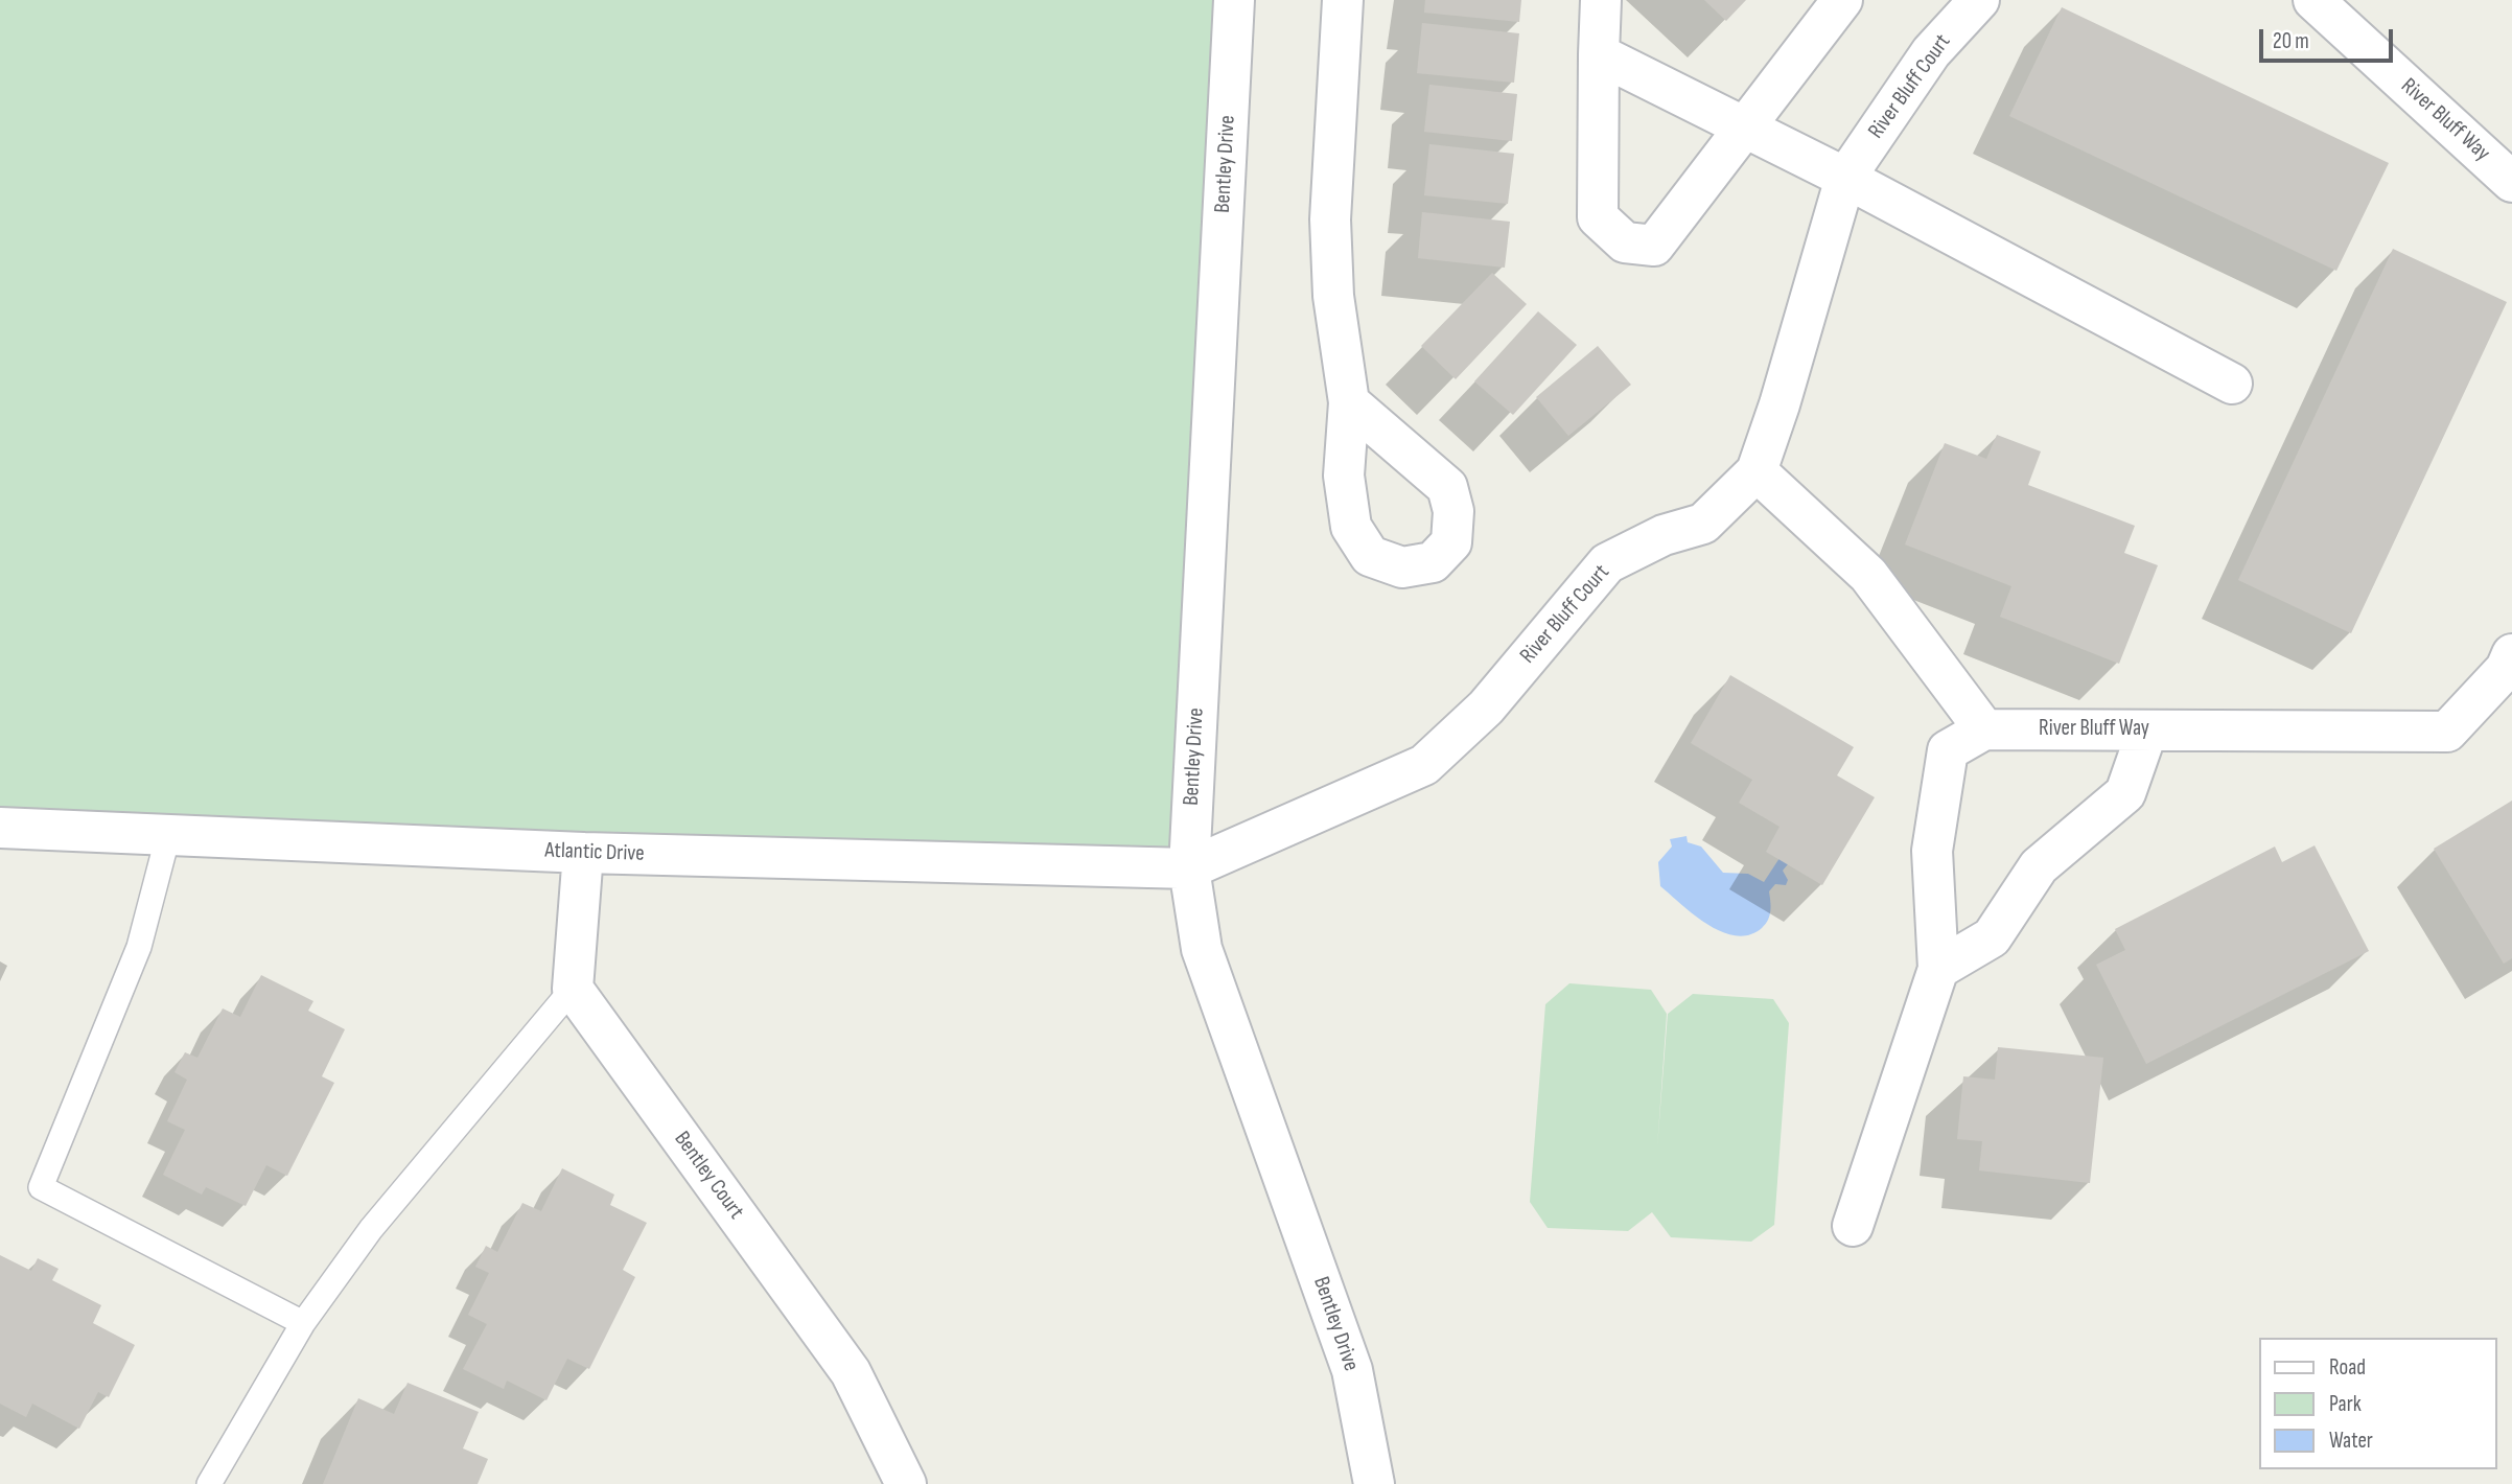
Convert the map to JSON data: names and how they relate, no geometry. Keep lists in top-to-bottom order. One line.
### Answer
{"streets":{"street":["River Bluff Court","River Bluff Way","Bentley Drive","Atlantic Drive","Bentley Court"]},"crossings":[["River Bluff Court","Bentley Drive"],["River Bluff Court","Atlantic Drive"],["Bentley Drive","Atlantic Drive"]],"legend":["Road","Park","Water"],"scale_bar":"20 m"}
